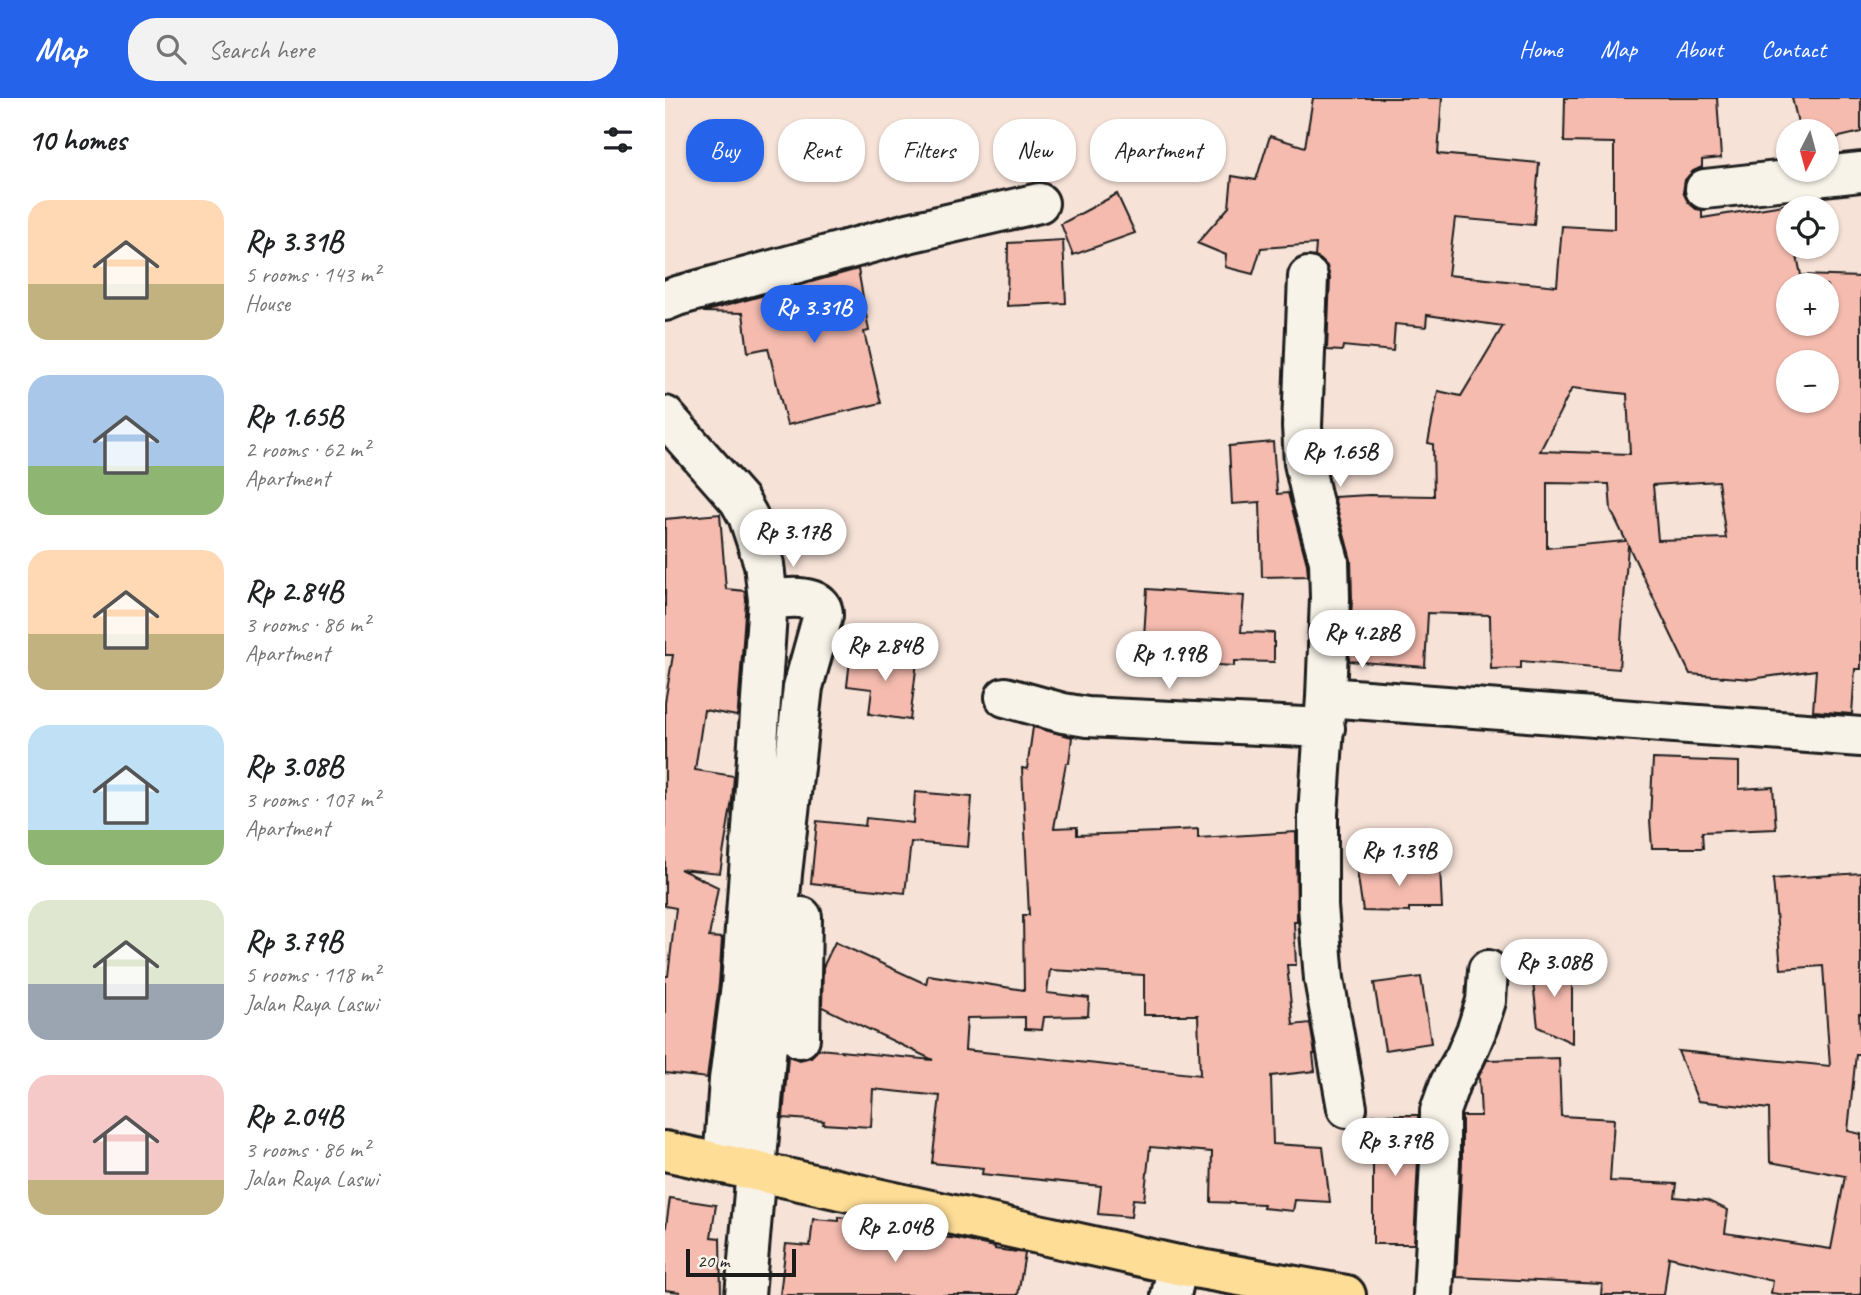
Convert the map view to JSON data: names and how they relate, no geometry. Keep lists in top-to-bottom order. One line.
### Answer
{"scale_bar":"20 m","north":"bottom","page":{"header":"Map","search":"Search here","nav":["Home","Map","About","Contact"],"heading":"10 homes","map_buttons":["+","−"],"chip":["Buy","Rent","Filters","New","Apartment"],"list":[{"name":"Rp 3.31B","note":"5 rooms · 143 m² · House"},{"name":"Rp 1.65B","note":"2 rooms · 62 m² · Apartment"},{"name":"Rp 2.84B","note":"3 rooms · 86 m² · Apartment"},{"name":"Rp 3.08B","note":"3 rooms · 107 m² · Apartment"},{"name":"Rp 3.79B","note":"5 rooms · 118 m² · Jalan Raya Laswi"},{"name":"Rp 2.04B","note":"3 rooms · 86 m² · Jalan Raya Laswi"}],"price":["Rp 3.31B","Rp 1.65B","Rp 3.17B","Rp 4.28B","Rp 2.84B","Rp 1.99B","Rp 1.39B","Rp 3.08B","Rp 3.79B","Rp 2.04B"],"scale":"20 m"}}
